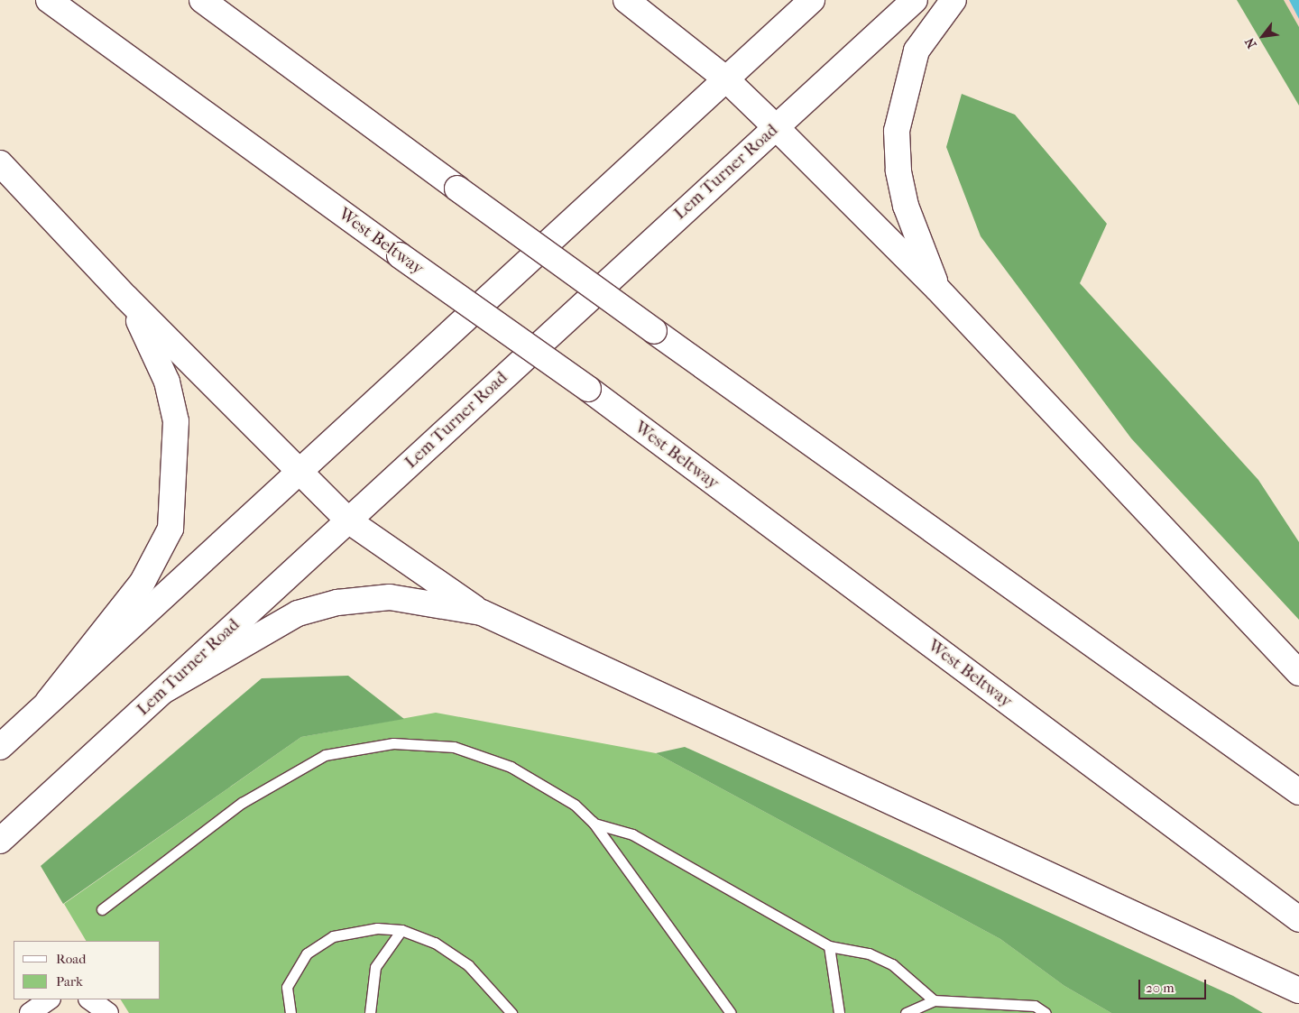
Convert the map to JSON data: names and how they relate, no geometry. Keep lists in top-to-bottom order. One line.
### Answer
{"streets":{"main road":["Lem Turner Road","West Beltway"]},"legend":["Road","Park"],"scale_bar":"20 m","north":"bottom left"}
